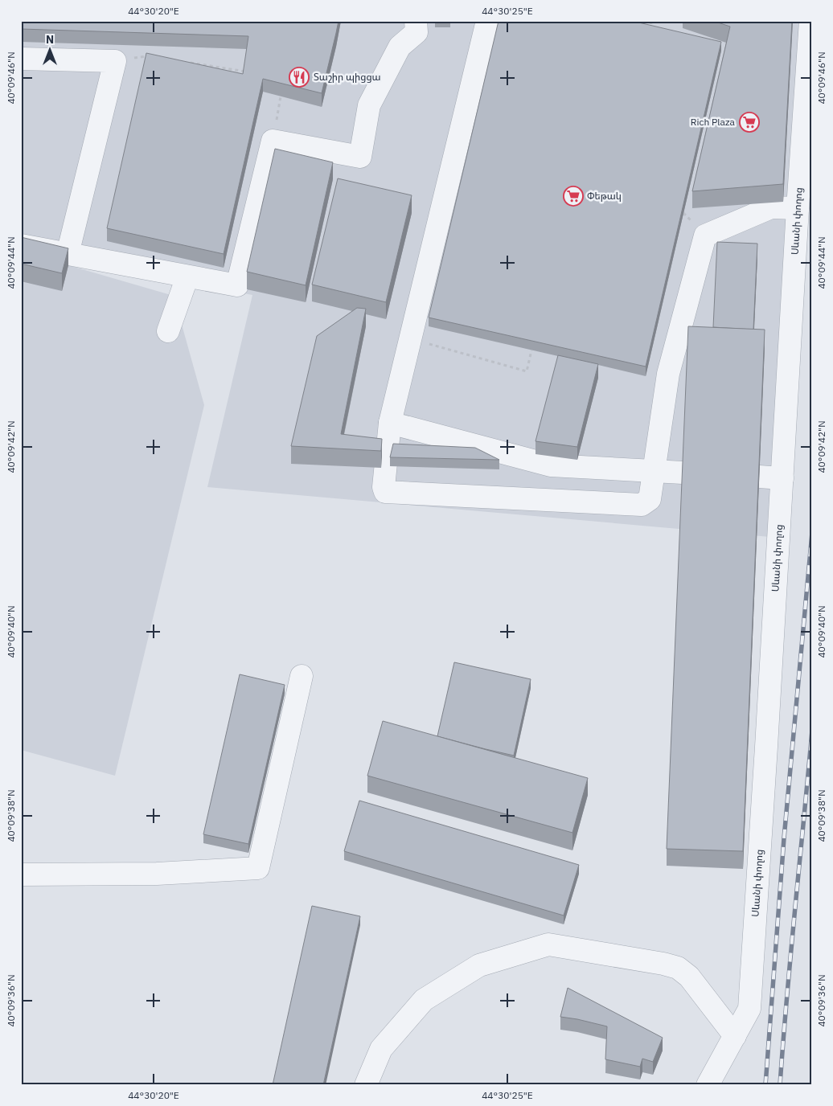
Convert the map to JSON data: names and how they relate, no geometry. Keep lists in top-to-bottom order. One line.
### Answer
{"streets":{"street":["Սևանի փողոց"]},"places":{"restaurant":["Տաշիր պիցցա"],"supermarket":["Rich Plaza","Փեթակ"]},"north":"top","coordinates":["44°30'20\"E","44°30'25\"E","40°09'46\"N","40°09'44\"N","40°09'42\"N","40°09'40\"N","40°09'38\"N","40°09'36\"N"]}
